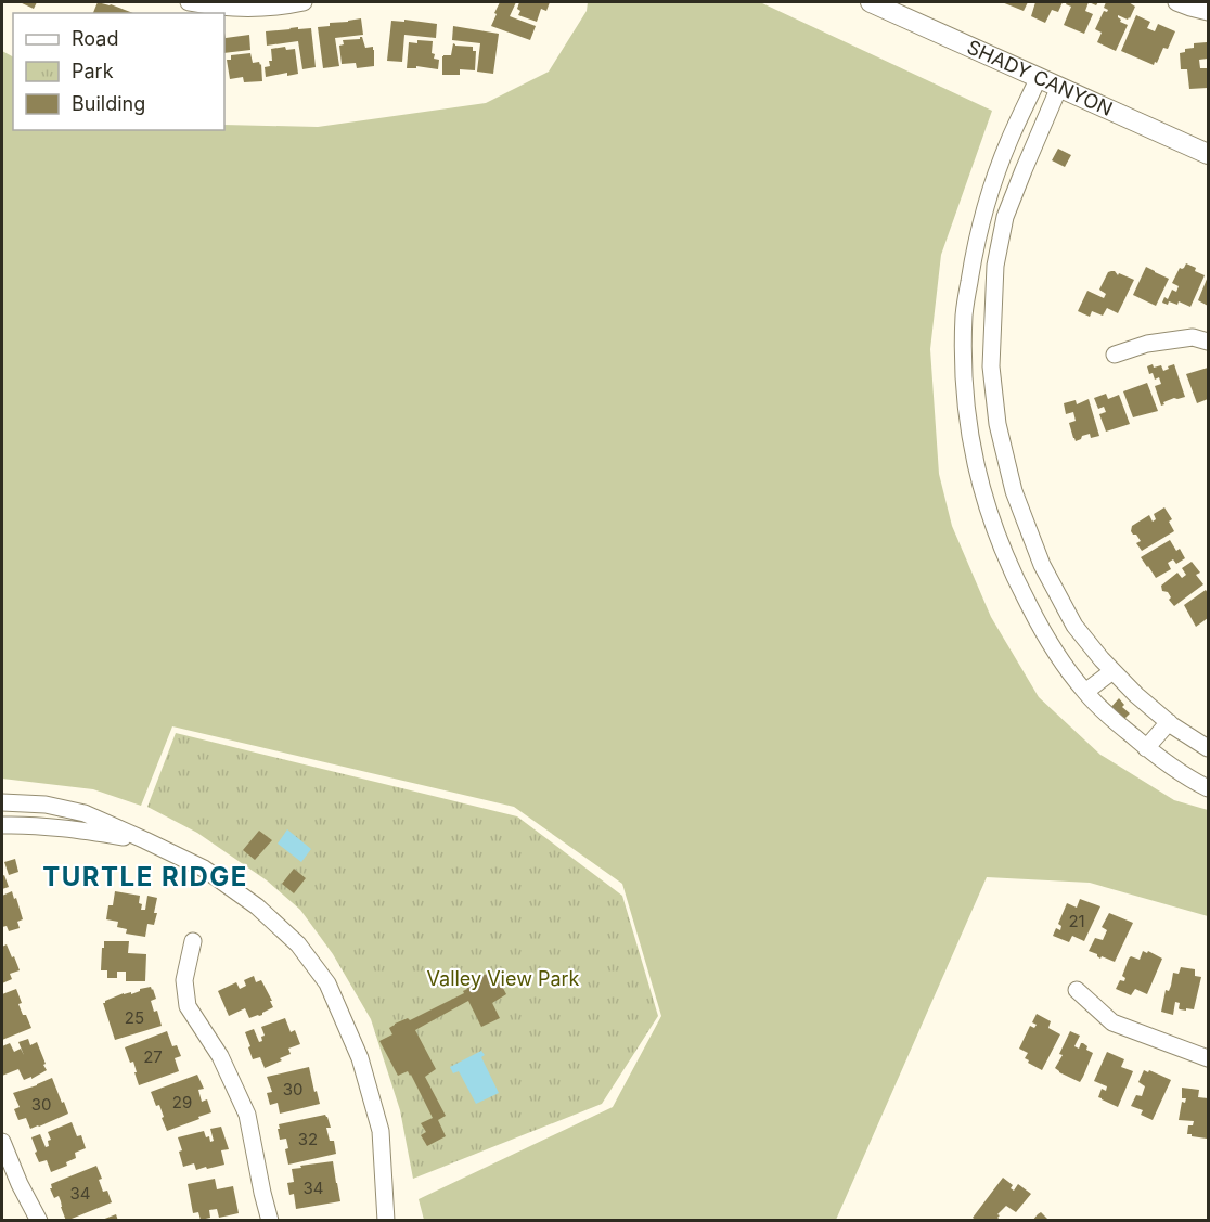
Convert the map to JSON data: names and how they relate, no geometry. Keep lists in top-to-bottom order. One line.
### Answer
{"streets":{"main road":["SHADY CANYON"]},"districts":["TURTLE RIDGE"],"parks":["Valley View Park"],"house_numbers":["21","25","27","30","29","30","32","34","34"],"legend":["Road","Park","Building"]}
